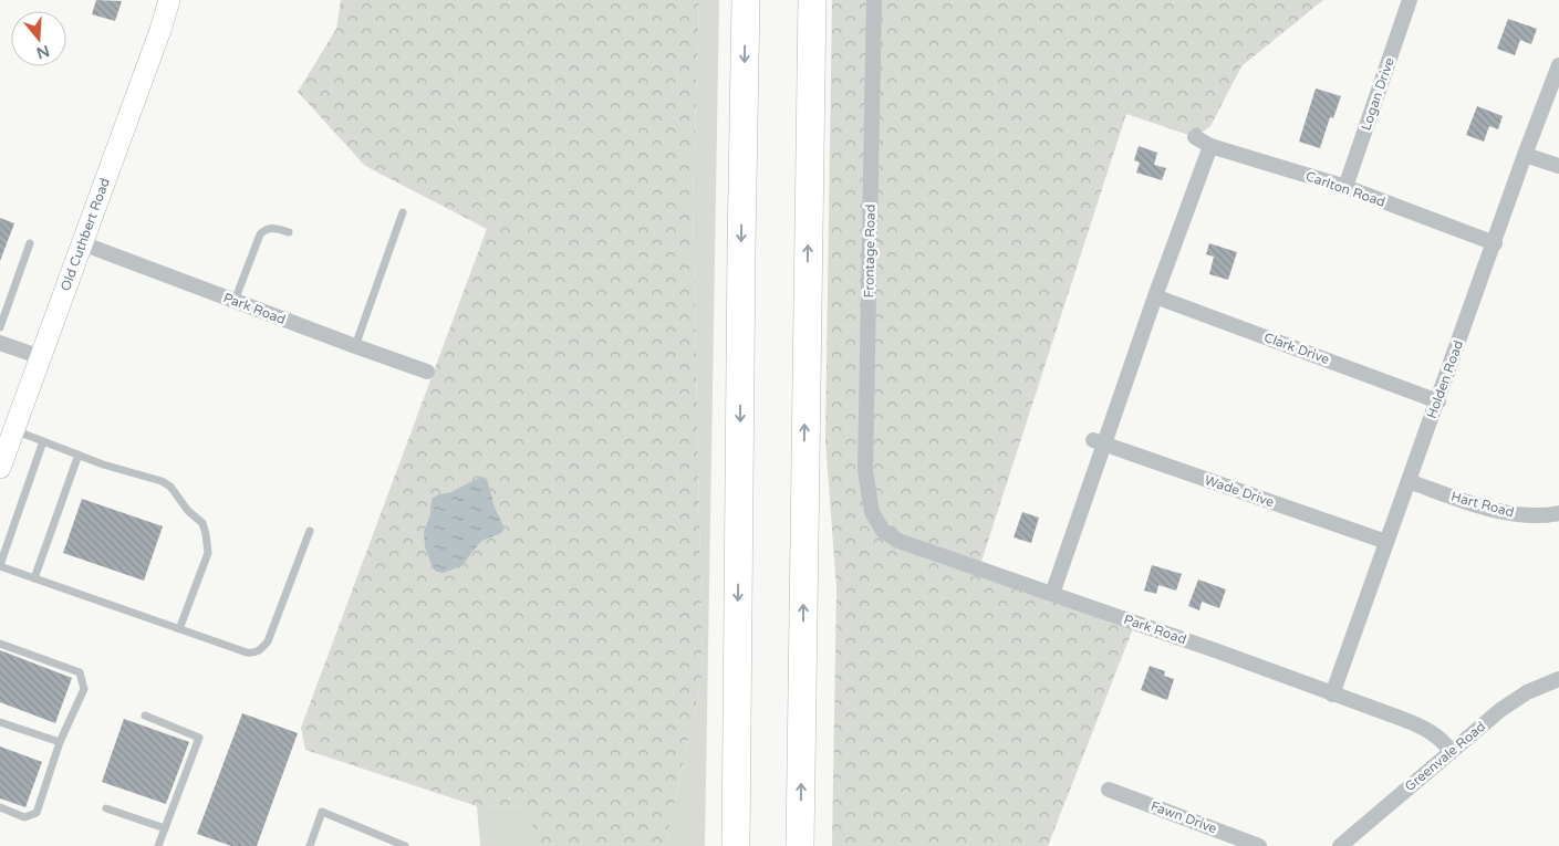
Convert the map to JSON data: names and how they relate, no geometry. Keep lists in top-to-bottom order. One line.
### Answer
{"streets":{"street":["Logan Drive","Carlton Road","Old Cuthbert Road","Frontage Road","Park Road","Clark Drive","Holden Road","Wade Drive","Hart Road","Greenvale Road","Fawn Drive"]},"crossings":[["Logan Drive","Carlton Road"],["Carlton Road","Holden Road"],["Old Cuthbert Road","Park Road"],["Frontage Road","Park Road"],["Park Road","Holden Road"],["Park Road","Greenvale Road"],["Clark Drive","Holden Road"],["Holden Road","Wade Drive"],["Holden Road","Hart Road"]],"north":"bottom"}
